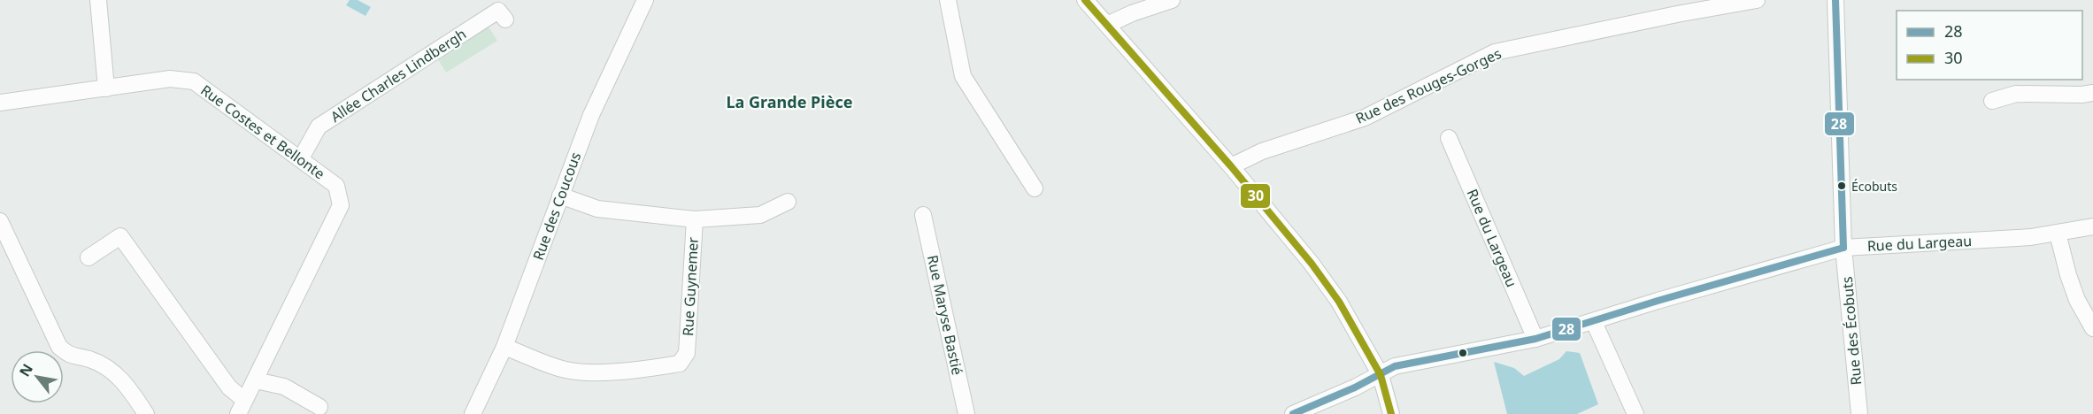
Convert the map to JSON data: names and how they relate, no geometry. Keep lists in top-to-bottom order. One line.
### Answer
{"streets":{"street":["Allée Charles Lindbergh","Rue des Rouges-Gorges","Rue Costes et Bellonte","Rue des Coucous","Rue du Largeau","Rue Guynemer","Rue Maryse Bastié","Rue des Écobuts"]},"crossings":[["Allée Charles Lindbergh","Rue Costes et Bellonte"],["Rue des Coucous","Rue Guynemer"],["Rue du Largeau","Rue des Écobuts"]],"districts":["La Grande Pièce"],"places":["Écobuts"],"lines":["transit line 28","transit line 30"],"legend":["28","30"],"north":"top left"}
